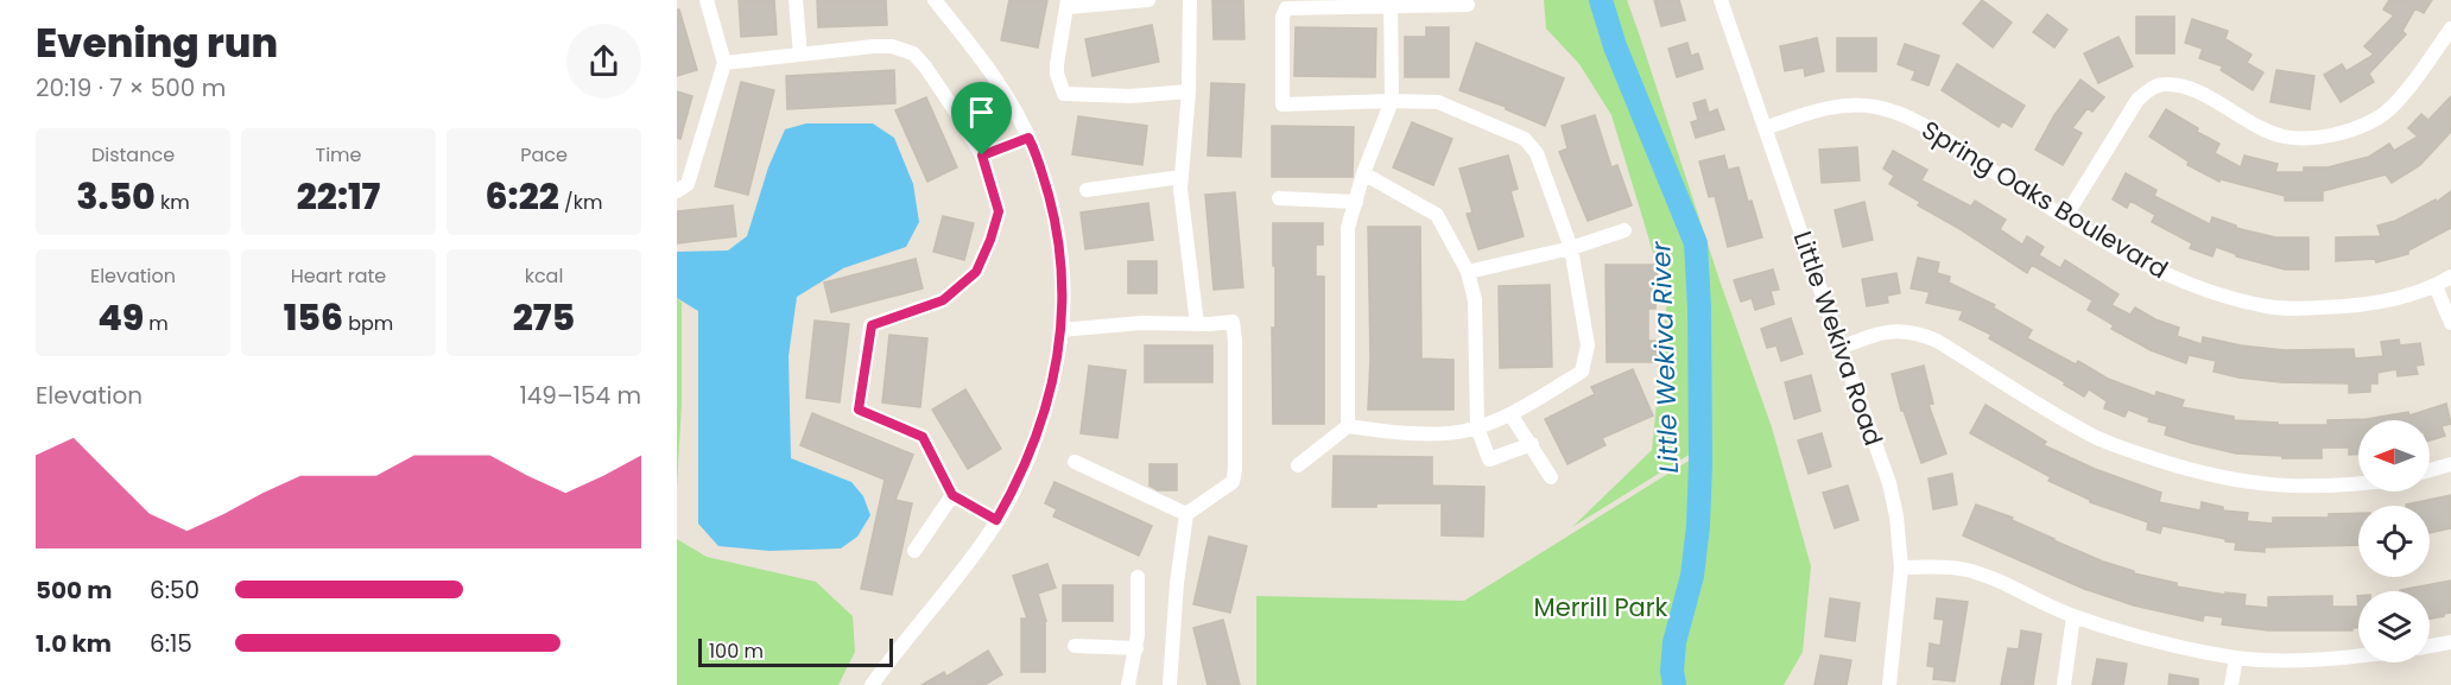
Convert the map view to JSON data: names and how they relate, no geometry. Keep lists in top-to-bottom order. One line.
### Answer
{"streets":{"street":["Spring Oaks Boulevard","Little Wekiva Road"]},"crossings":[["Spring Oaks Boulevard","Little Wekiva Road"]],"water":["Little Wekiva River"],"parks":["Merrill Park"],"scale_bar":"100 m","north":"left","page":{"heading":["Evening run","20:19 · 7 × 500 m"],"stats":[["Distance","3.50 km"],["Time","22:17"],["Pace","6:22 /km"],["Elevation","49 m"],["Heart rate","156 bpm"],["kcal","275"]],"chart":["Elevation","149–154 m"],"list":[{"name":"500 m","note":"6:50"},{"name":"1.0 km","note":"6:15"}],"scale":"100 m"}}
